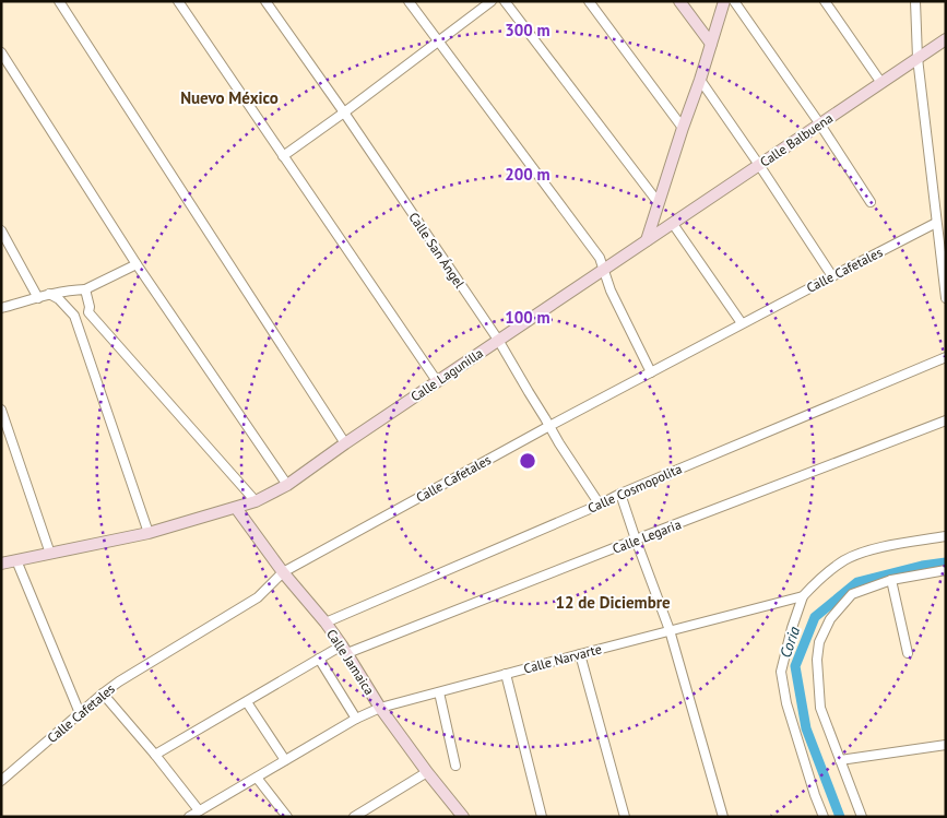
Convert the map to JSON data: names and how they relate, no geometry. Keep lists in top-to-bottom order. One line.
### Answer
{"streets":{"street":["Calle Balbuena","Calle San Ángel","Calle Cafetales","Calle Lagunilla","Calle Cosmopolita","Calle Legaria","Calle Narvarte","Calle Jamaica"]},"crossings":[["Calle Balbuena","Calle Lagunilla"],["Calle San Ángel","Calle Cafetales"],["Calle San Ángel","Calle Lagunilla"],["Calle San Ángel","Calle Cosmopolita"],["Calle Cafetales","Calle Jamaica"],["Calle Lagunilla","Calle Jamaica"],["Calle Cosmopolita","Calle Jamaica"],["Calle Legaria","Calle Jamaica"],["Calle Narvarte","Calle Jamaica"]],"districts":["Nuevo México","12 de Diciembre"],"water":["Coria"],"rings":["300 m","200 m","100 m"]}
